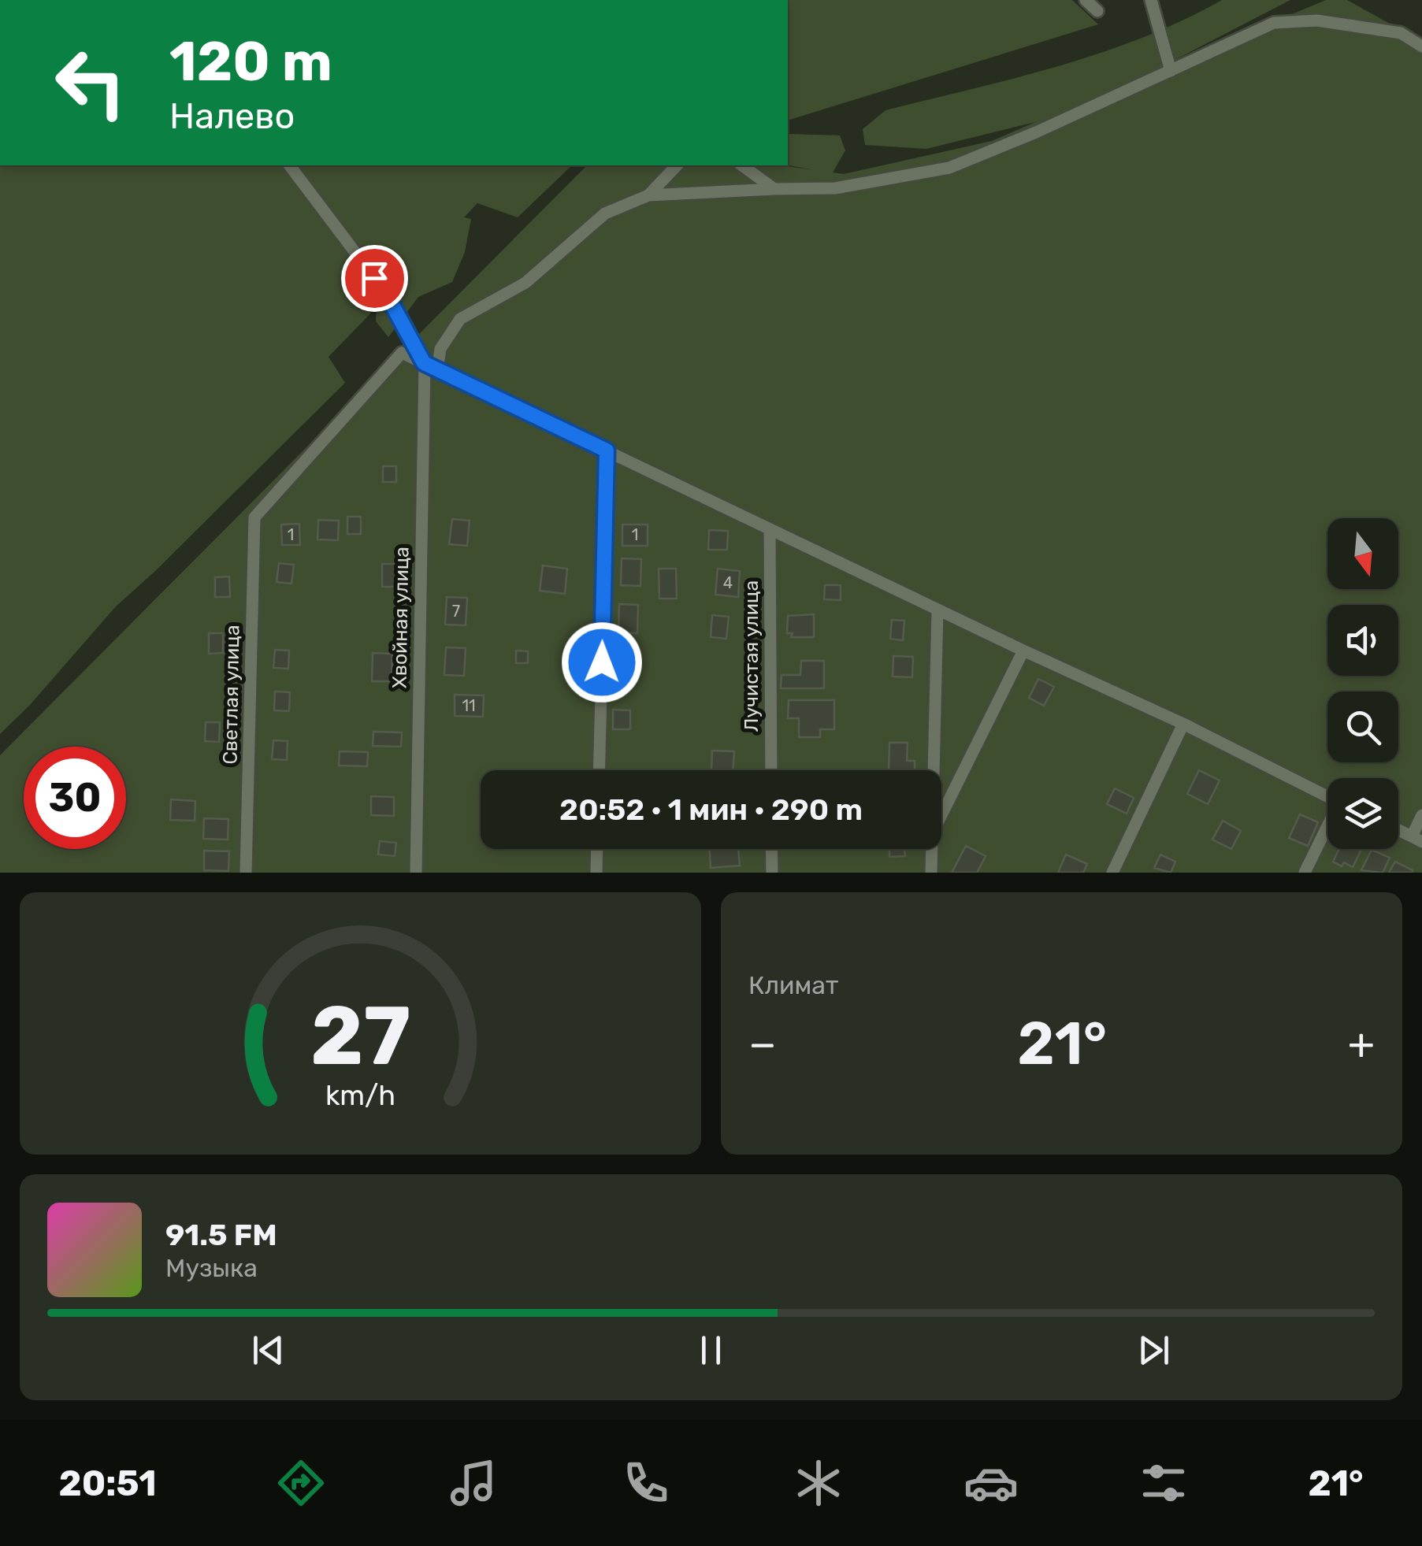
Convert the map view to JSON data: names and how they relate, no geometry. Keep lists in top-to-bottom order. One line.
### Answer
{"streets":{"street":["Хвойная улица","Лучистая улица","Светлая улица"]},"crossings":[["Хвойная улица","Светлая улица"]],"house_numbers":["1","1","4","7","11"],"north":"bottom","page":{"turn":["120 m","Налево"],"limit":"30","trip":"20:52 · 1 мин · 290 m","tile":"Климат","heat":["−","21°","+"],"song":["91.5 FM","Музыка"],"tabs":["20:51","21°"],"gauge":["27","km/h"]}}
